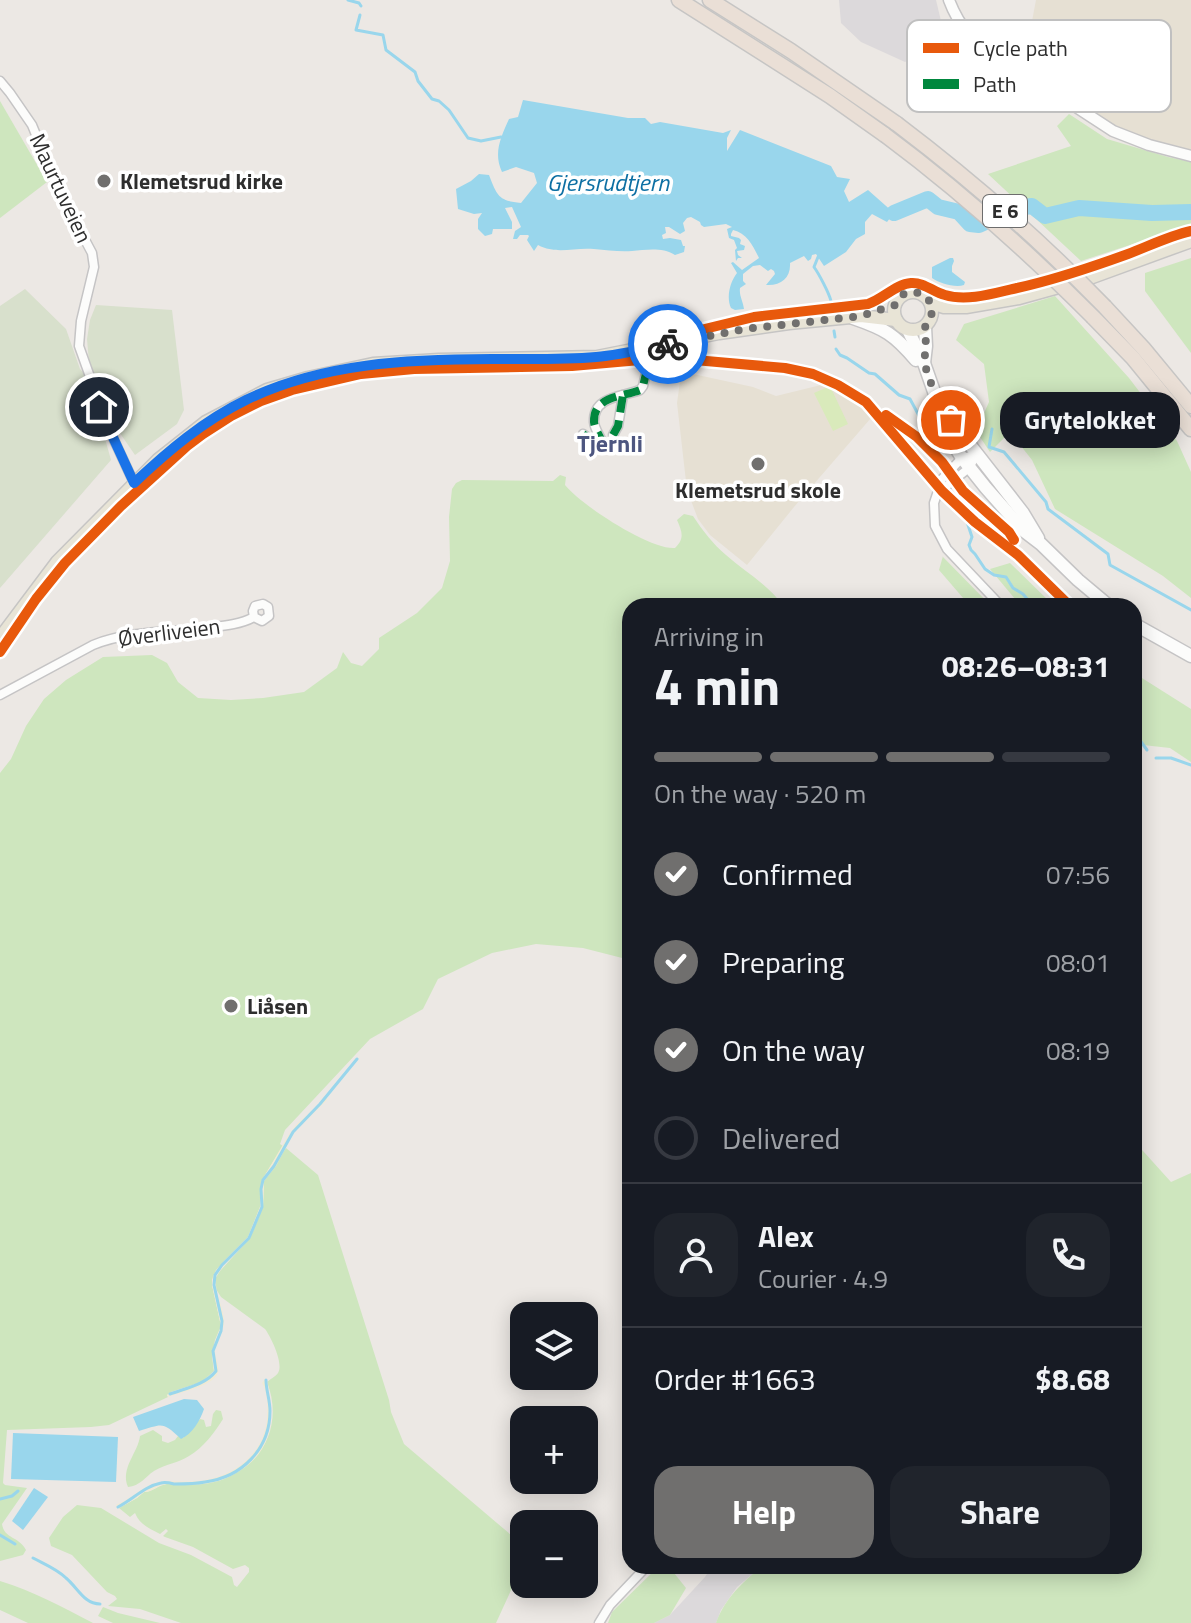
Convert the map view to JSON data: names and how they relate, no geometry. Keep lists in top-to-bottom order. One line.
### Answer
{"streets":{"highway":["E 6"],"street":["Maurtuveien","Øverliveien"]},"districts":["Tjernli"],"water":["Gjersrudtjern"],"places":["Klemetsrud kirke","Grytelokket","Klemetsrud skole","Liåsen"],"legend":["Cycle path","Path"],"page":{"bubble":"Grytelokket","heading":["4 min","Arriving in","08:26–08:31"],"panel":["Alex","Courier · 4.9","Order #1663","$8.68"],"bar":"On the way · 520 m","list":[["Confirmed","07:56"],["Preparing","08:01"],["On the way","08:19"],"Delivered"],"map_buttons":["+","−"],"buttons":["Help","Share"]}}
